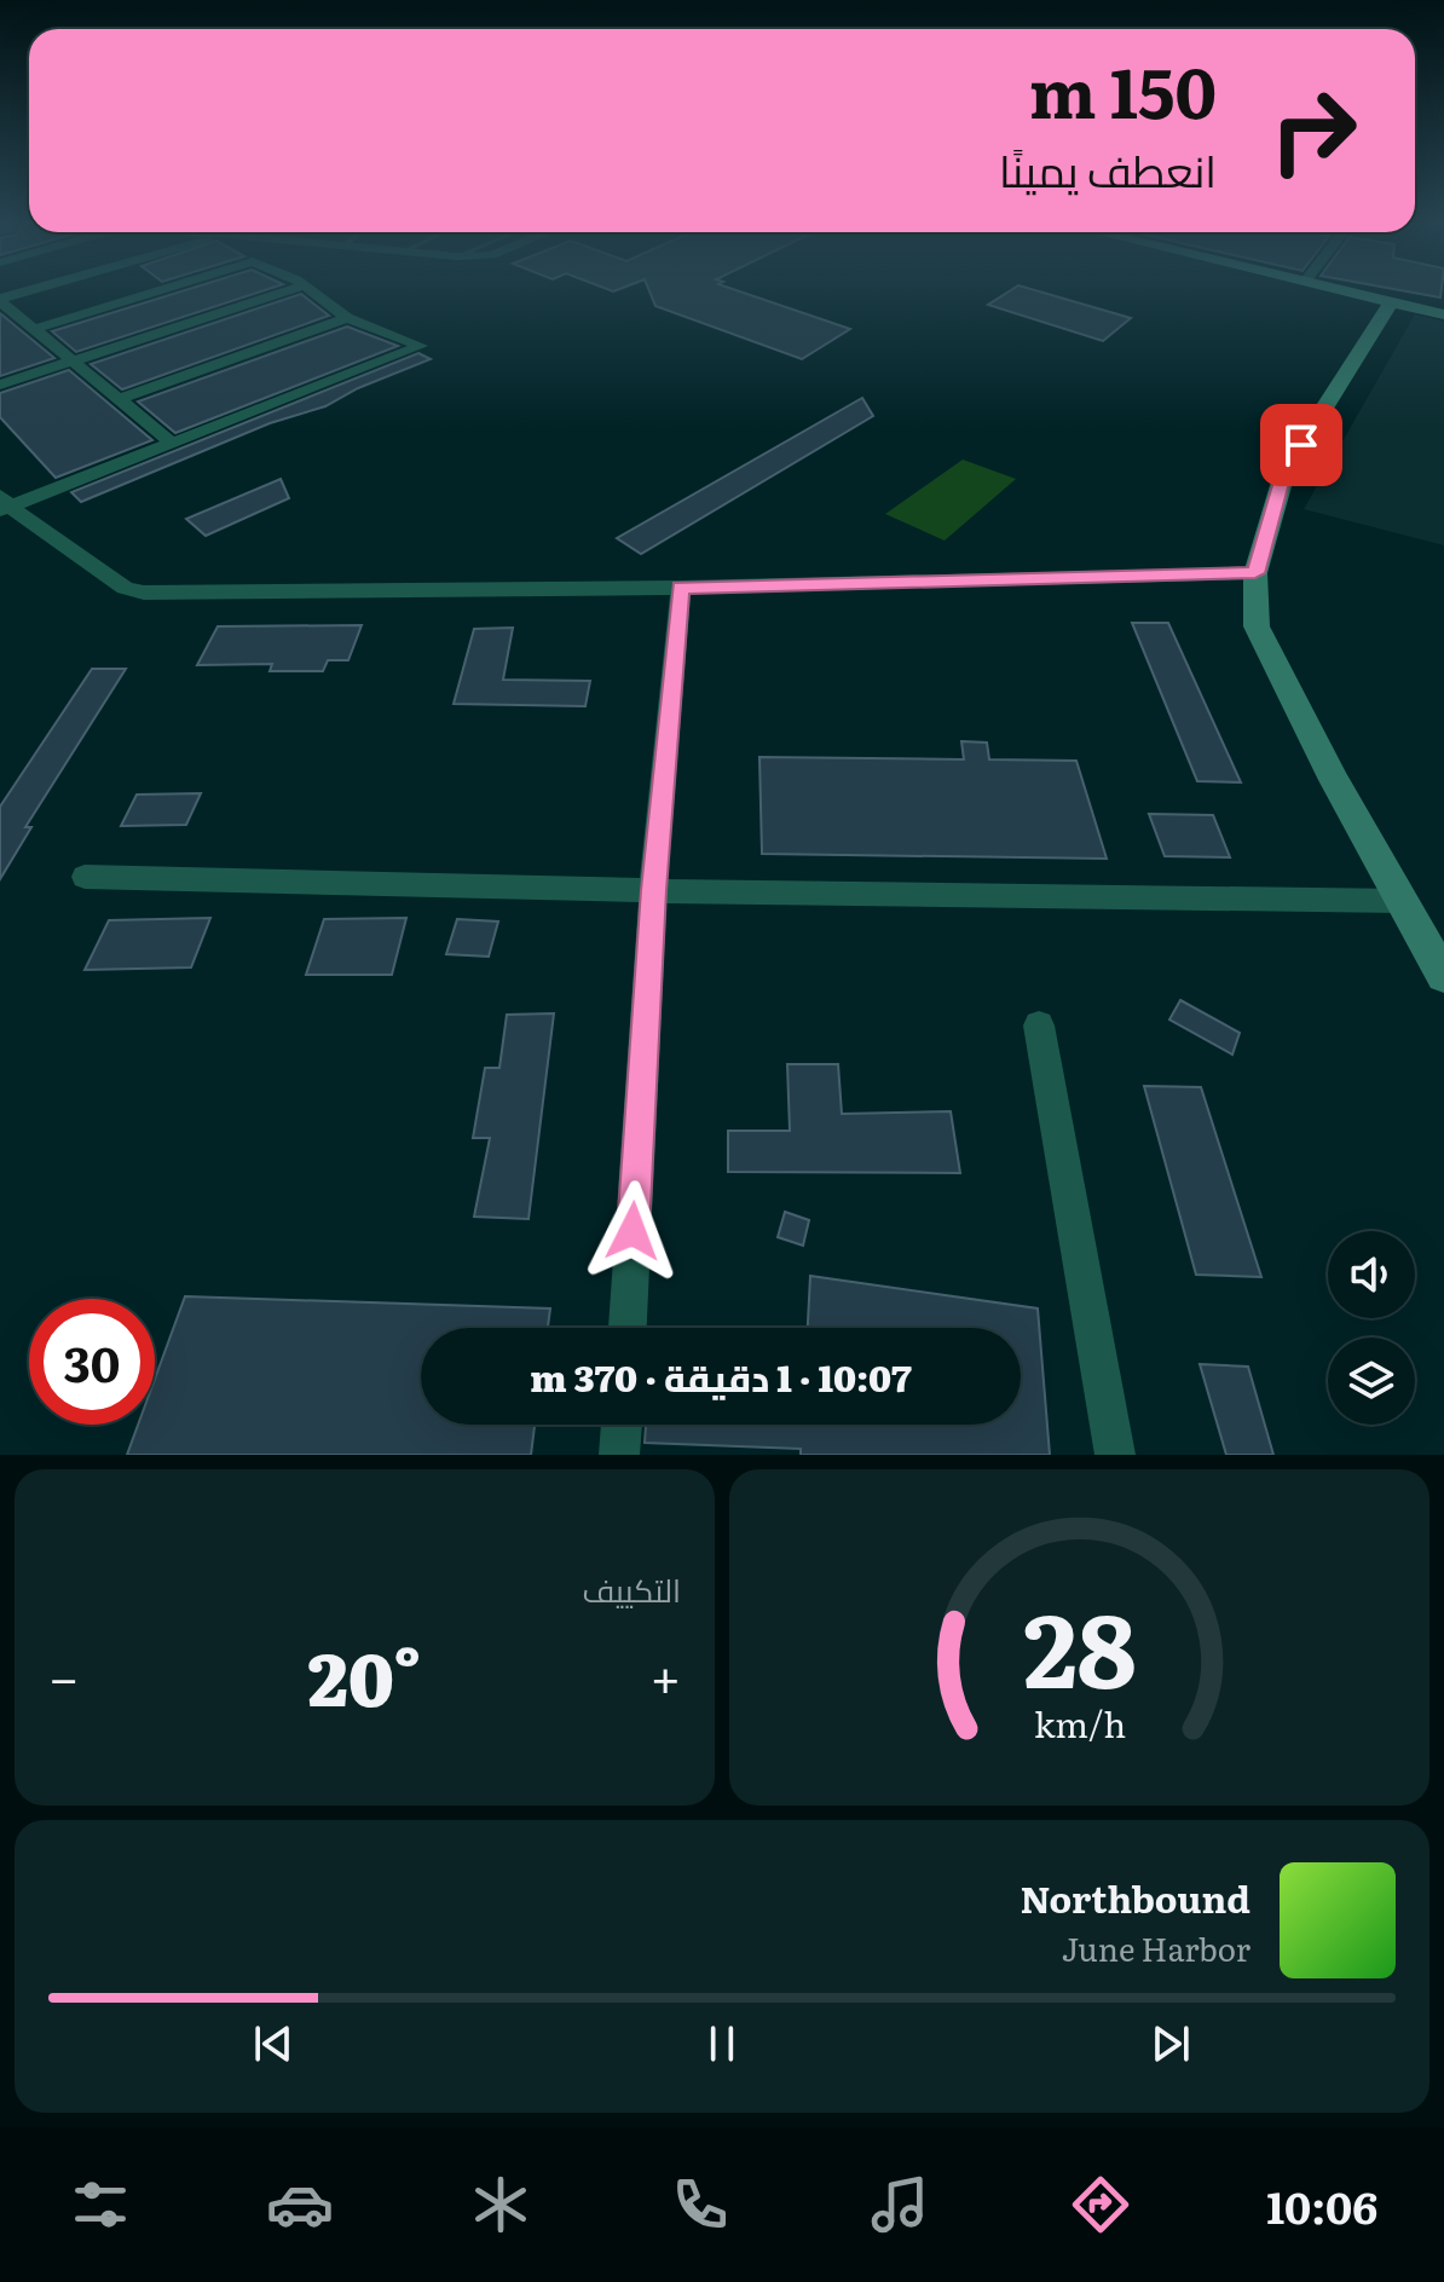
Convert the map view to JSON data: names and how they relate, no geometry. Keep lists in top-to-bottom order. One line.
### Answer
{"page":{"turn":["150 m","انعطف يمينًا"],"limit":"30","trip":"10:07 · 1 دقيقة · 370 m","tile":"التكييف","heat":["−","20°","+"],"song":["Northbound","June Harbor"],"tabs":"10:06","gauge":["28","km/h"]}}
